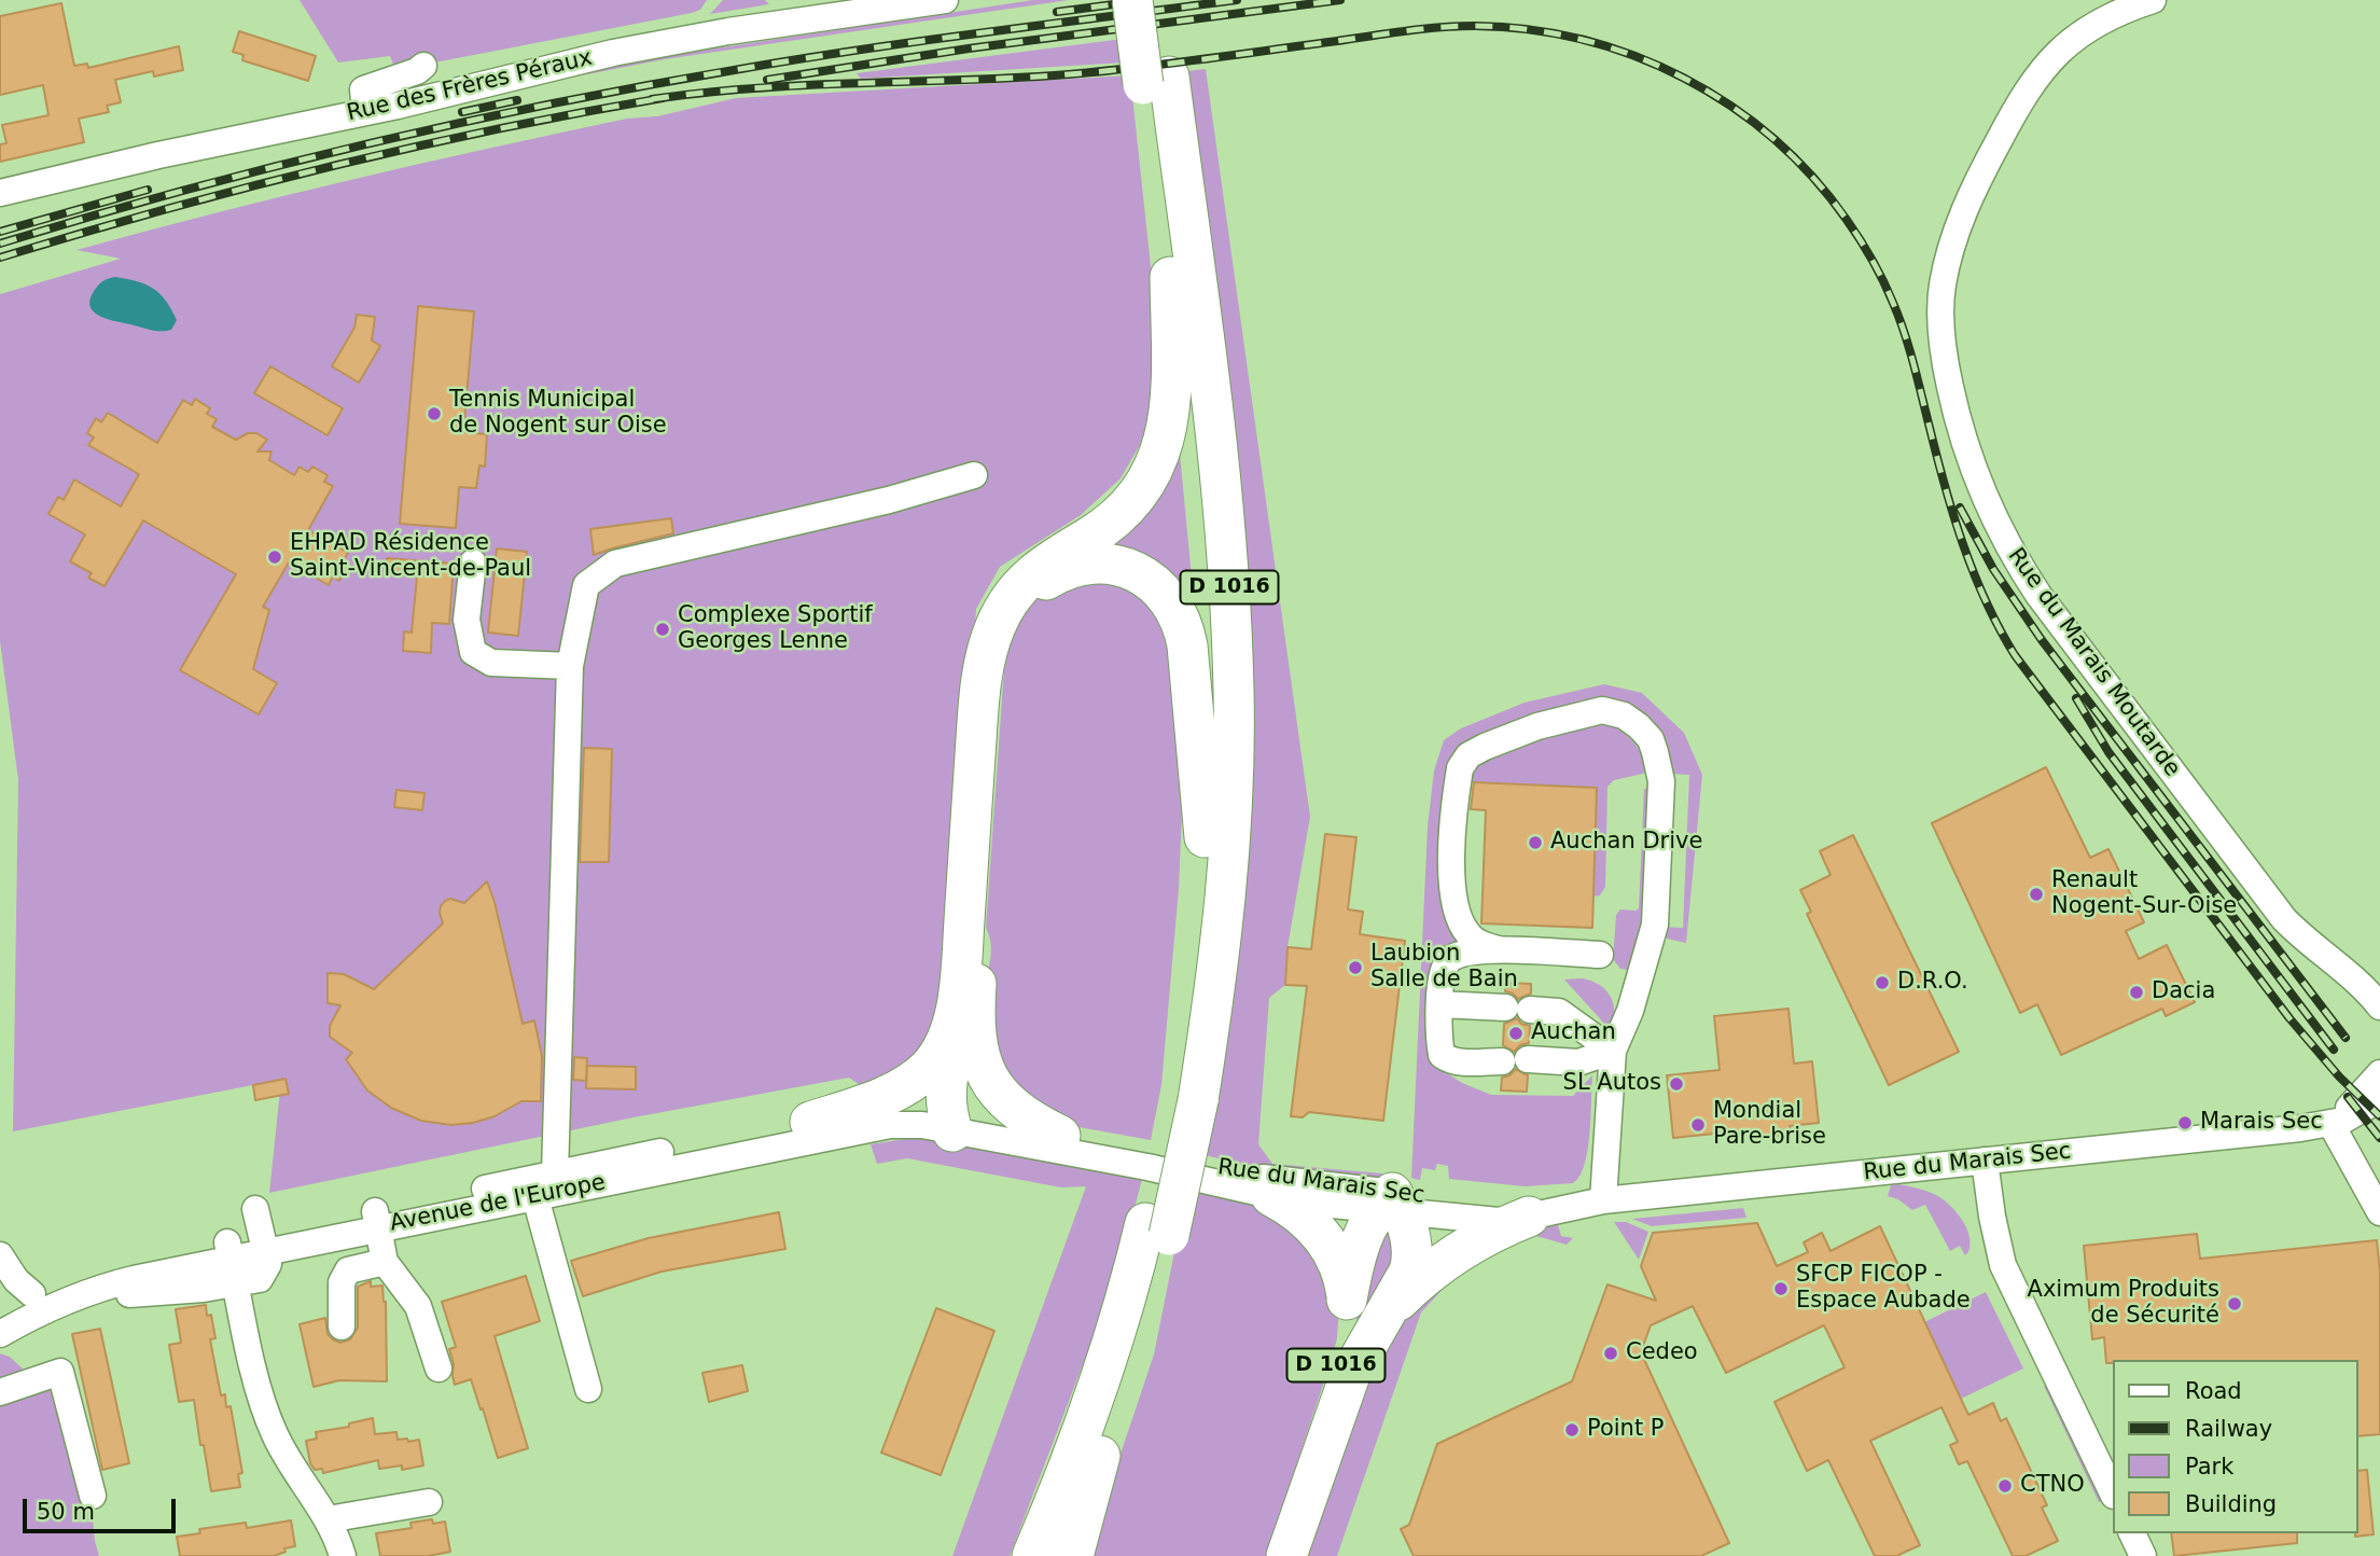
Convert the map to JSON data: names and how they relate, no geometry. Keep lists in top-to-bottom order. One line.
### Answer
{"streets":{"highway":["D 1016"],"street":["Rue des Frères Péraux","Rue du Marais Moutarde","Rue du Marais Sec","Avenue de l'Europe"]},"crossings":[["D 1016","Rue du Marais Sec"],["D 1016","Avenue de l'Europe"],["Rue du Marais Sec","Avenue de l'Europe"]],"places":["Tennis Municipal de Nogent sur Oise","EHPAD Résidence Saint-Vincent-de-Paul","Complexe Sportif Georges Lenne","Auchan Drive","Renault Nogent-Sur-Oise","Laubion Salle de Bain","D.R.O.","Dacia","Auchan","SL Autos","Marais Sec","Mondial Pare-brise","SFCP FICOP - Espace Aubade","Aximum Produits de Sécurité","Cedeo","Point P","CTNO"],"legend":["Road","Railway","Park","Building"],"scale_bar":"50 m"}
